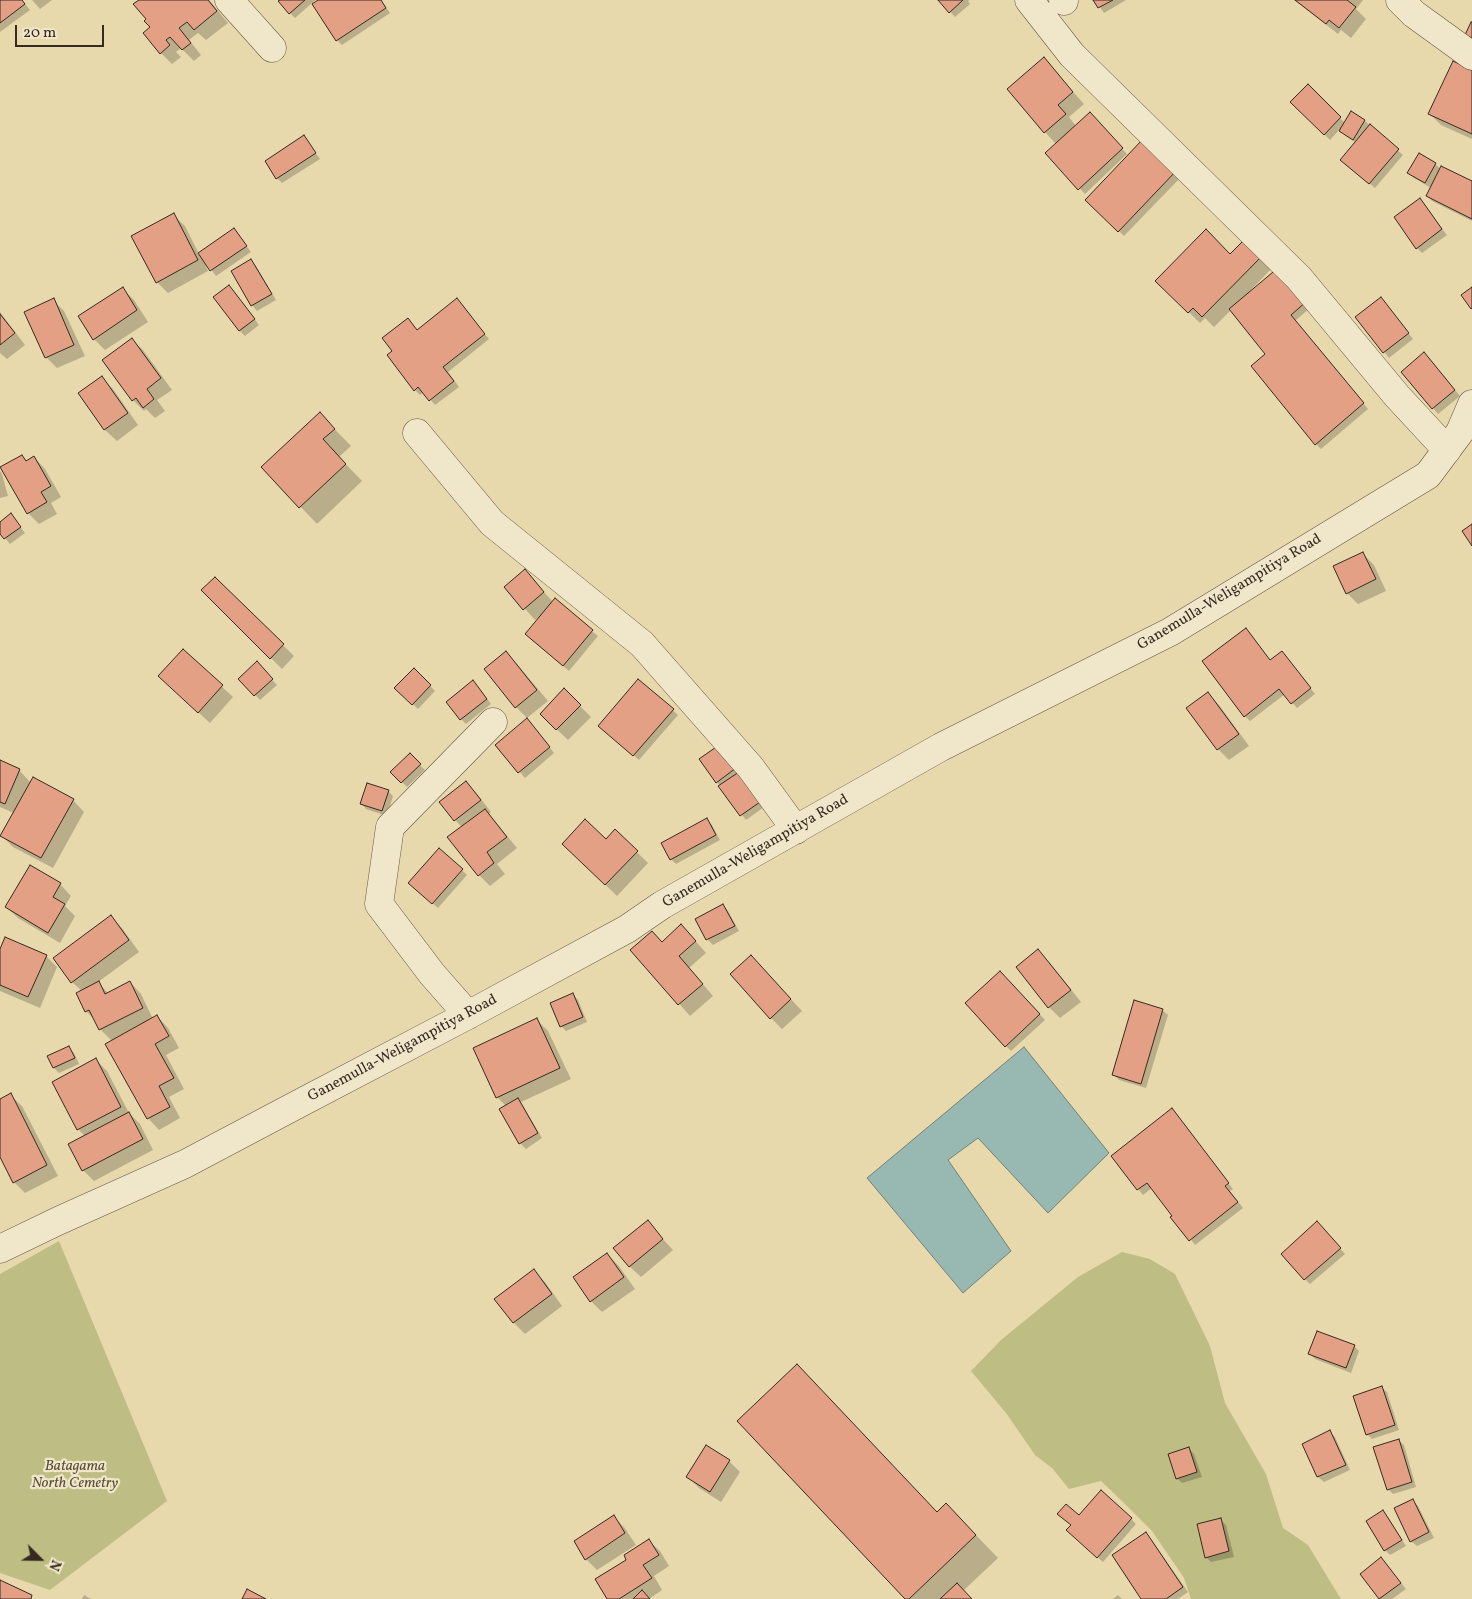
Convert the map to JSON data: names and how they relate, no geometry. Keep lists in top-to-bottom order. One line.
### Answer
{"streets":{"street":["Ganemulla-Weligampitiya Road"]},"parks":["Batagama North Cemetry"],"scale_bar":"20 m","north":"bottom right"}
